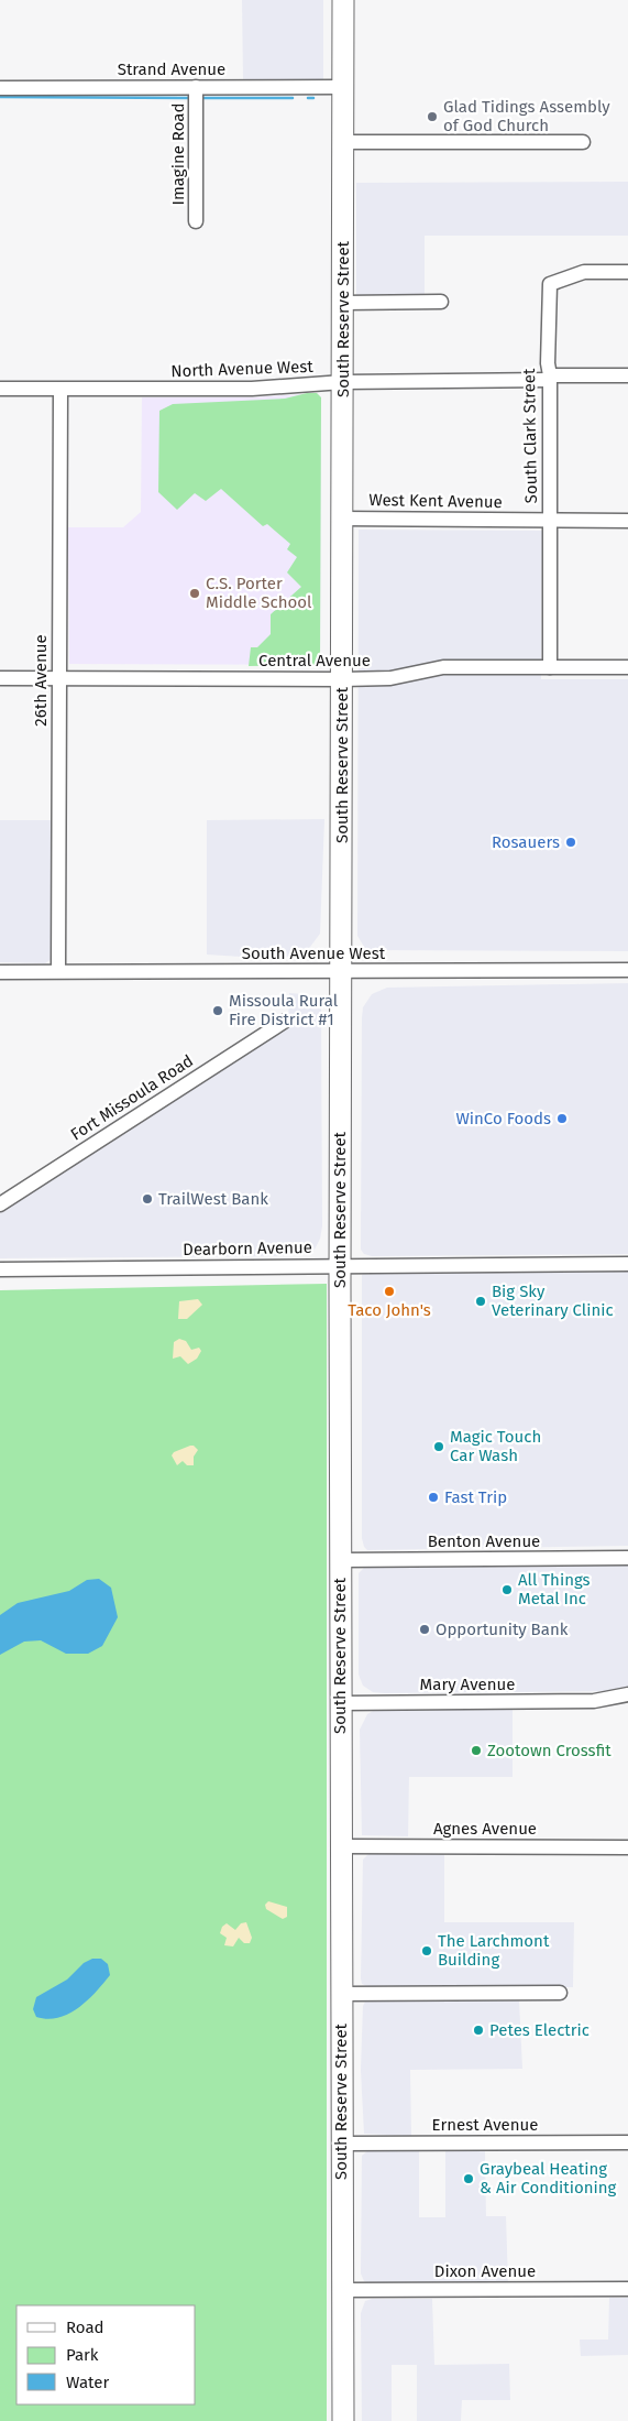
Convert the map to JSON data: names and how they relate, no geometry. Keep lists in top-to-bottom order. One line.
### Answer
{"streets":{"highway":["South Reserve Street"],"street":["Strand Avenue","Imagine Road","North Avenue West","South Clark Street","West Kent Avenue","Central Avenue","26th Avenue","South Avenue West","Fort Missoula Road","Dearborn Avenue","Benton Avenue","Mary Avenue","Agnes Avenue","Ernest Avenue","Dixon Avenue"]},"crossings":[["Strand Avenue","Imagine Road"],["Strand Avenue","South Reserve Street"],["South Reserve Street","North Avenue West"],["South Reserve Street","West Kent Avenue"],["South Reserve Street","Central Avenue"],["South Reserve Street","South Avenue West"],["South Reserve Street","Dearborn Avenue"],["South Reserve Street","Benton Avenue"],["South Reserve Street","Mary Avenue"],["South Reserve Street","Agnes Avenue"],["South Reserve Street","Ernest Avenue"],["South Reserve Street","Dixon Avenue"],["North Avenue West","South Clark Street"],["North Avenue West","26th Avenue"],["South Clark Street","West Kent Avenue"],["South Clark Street","Central Avenue"],["Central Avenue","26th Avenue"],["26th Avenue","South Avenue West"]],"places":["Glad Tidings Assembly of God Church","C.S. Porter Middle School","Rosauers","Missoula Rural Fire District #1","WinCo Foods","TrailWest Bank","Taco John's","Big Sky Veterinary Clinic","Magic Touch Car Wash","Fast Trip","All Things Metal Inc","Opportunity Bank","Zootown Crossfit","The Larchmont Building","Petes Electric","Graybeal Heating & Air Conditioning"],"legend":["Road","Park","Water"]}
